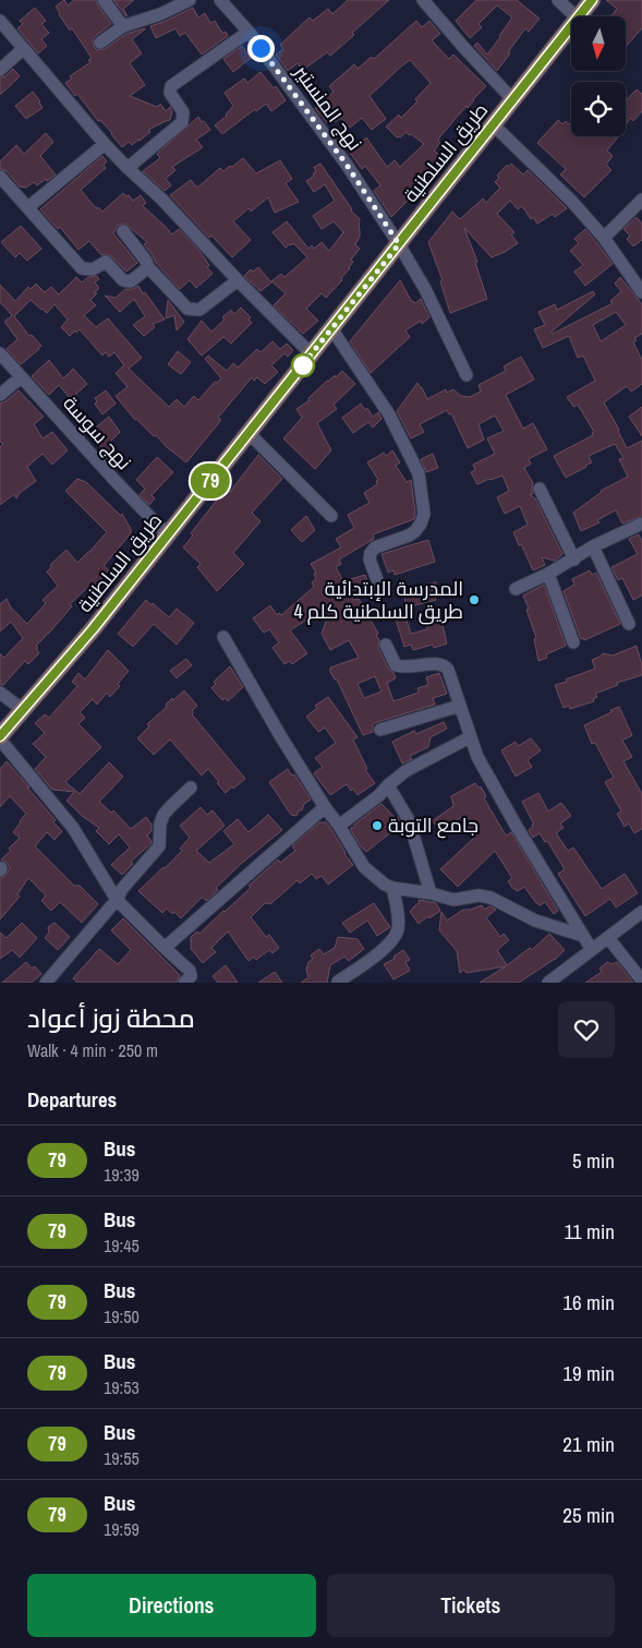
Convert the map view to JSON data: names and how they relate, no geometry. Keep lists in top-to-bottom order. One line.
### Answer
{"streets":{"main road":["طريق السلطنية"],"street":["نهج المنستير","نهج سوسة"]},"crossings":[["نهج المنستير","طريق السلطنية"],["طريق السلطنية","نهج سوسة"]],"places":["المدرسة الإبتدائية طريق السلطنية كلم 4","جامع التوبة"],"lines":["bus line 79"],"north":"bottom","page":{"on_map":"79","heading":[["محطة زوز أعواد","Walk · 4 min · 250 m"],"Departures"],"list":[{"mark":"79","name":"Bus","note":"19:39","value":"5 min"},{"mark":"79","name":"Bus","note":"19:45","value":"11 min"},{"mark":"79","name":"Bus","note":"19:50","value":"16 min"},{"mark":"79","name":"Bus","note":"19:53","value":"19 min"},{"mark":"79","name":"Bus","note":"19:55","value":"21 min"},{"mark":"79","name":"Bus","note":"19:59","value":"25 min"}],"buttons":["Directions","Tickets"]}}
